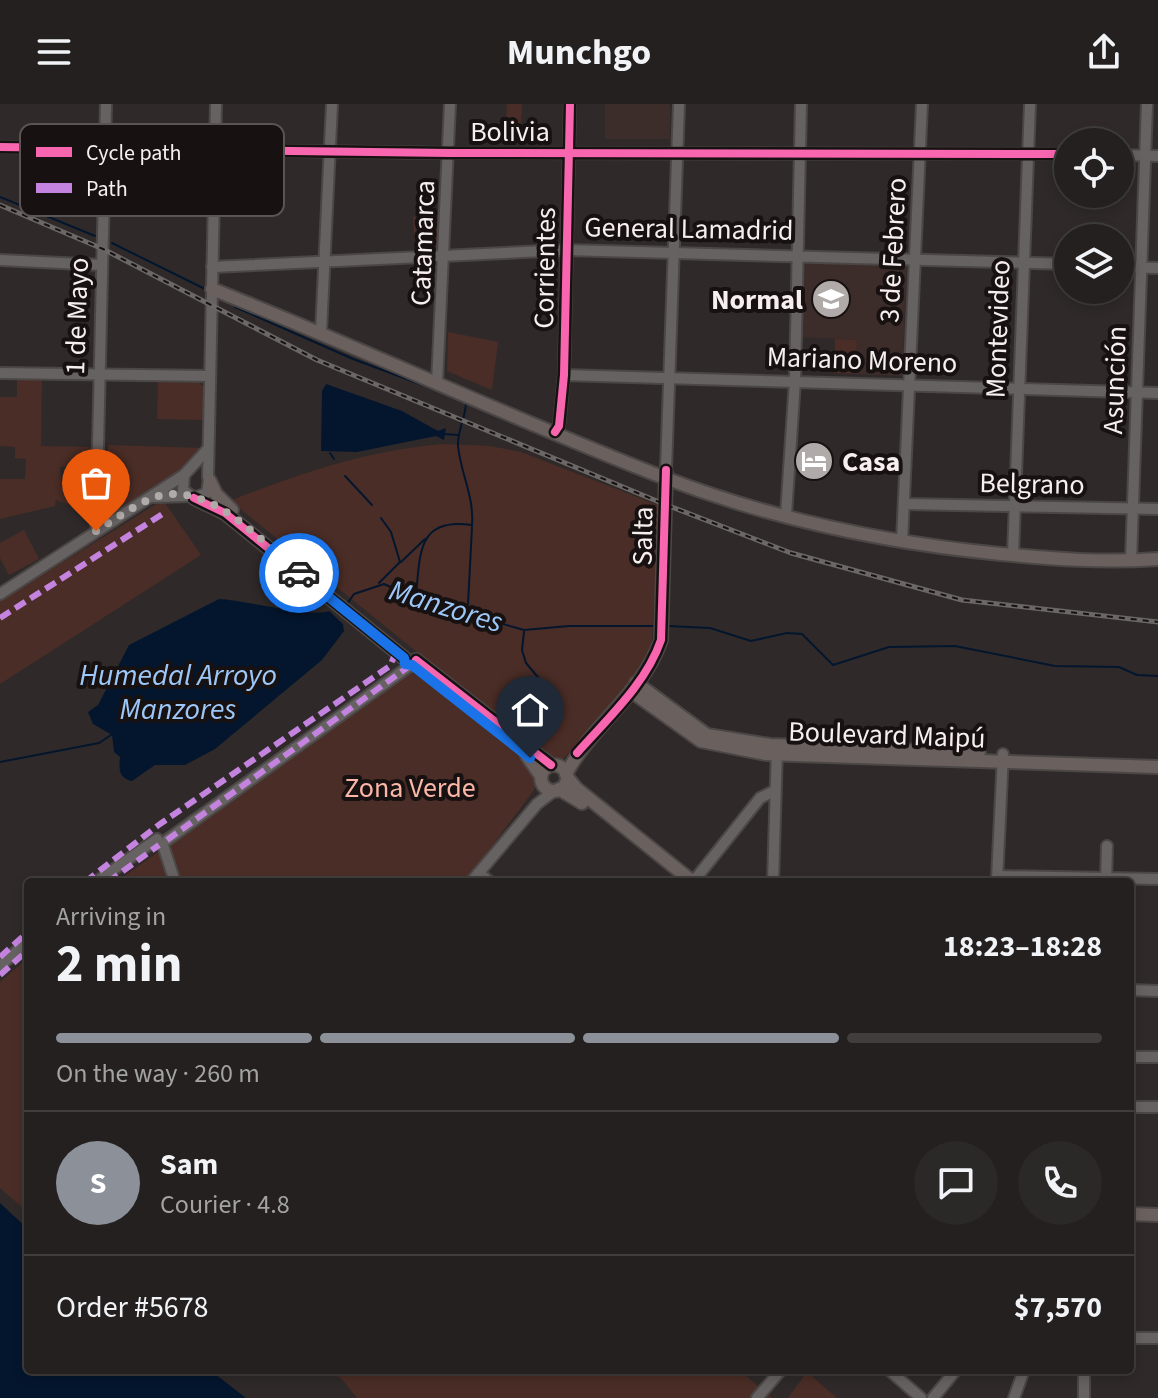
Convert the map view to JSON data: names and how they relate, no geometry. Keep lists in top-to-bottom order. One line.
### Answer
{"streets":{"main road":["Salta","Boulevard Maipú"],"street":["Bolivia","General Lamadrid","Catamarca","3 de Febrero","Corrientes","1 de Mayo","Montevideo","Mariano Moreno","Asunción","Belgrano"]},"crossings":[["Bolivia","Catamarca"],["Bolivia","3 de Febrero"],["Bolivia","Corrientes"],["Bolivia","Montevideo"],["Bolivia","Salta"],["General Lamadrid","Catamarca"],["General Lamadrid","3 de Febrero"],["General Lamadrid","Corrientes"],["General Lamadrid","Montevideo"],["General Lamadrid","Salta"],["3 de Febrero","Mariano Moreno"],["3 de Febrero","Belgrano"],["Corrientes","Mariano Moreno"],["Montevideo","Mariano Moreno"],["Montevideo","Belgrano"],["Mariano Moreno","Asunción"],["Mariano Moreno","Salta"],["Asunción","Belgrano"],["Salta","Boulevard Maipú"]],"water":["Manzores","Humedal Arroyo Manzores"],"parks":["Zona Verde"],"places":{"school or university":["Normal"],"hotel":["Casa"]},"legend":["Cycle path","Path"],"page":{"header":"Munchgo","heading":["2 min","Arriving in","18:23–18:28"],"panel":["Sam","Courier · 4.8","Order #5678","$7,570"],"bar":"On the way · 260 m","round":"S"}}
